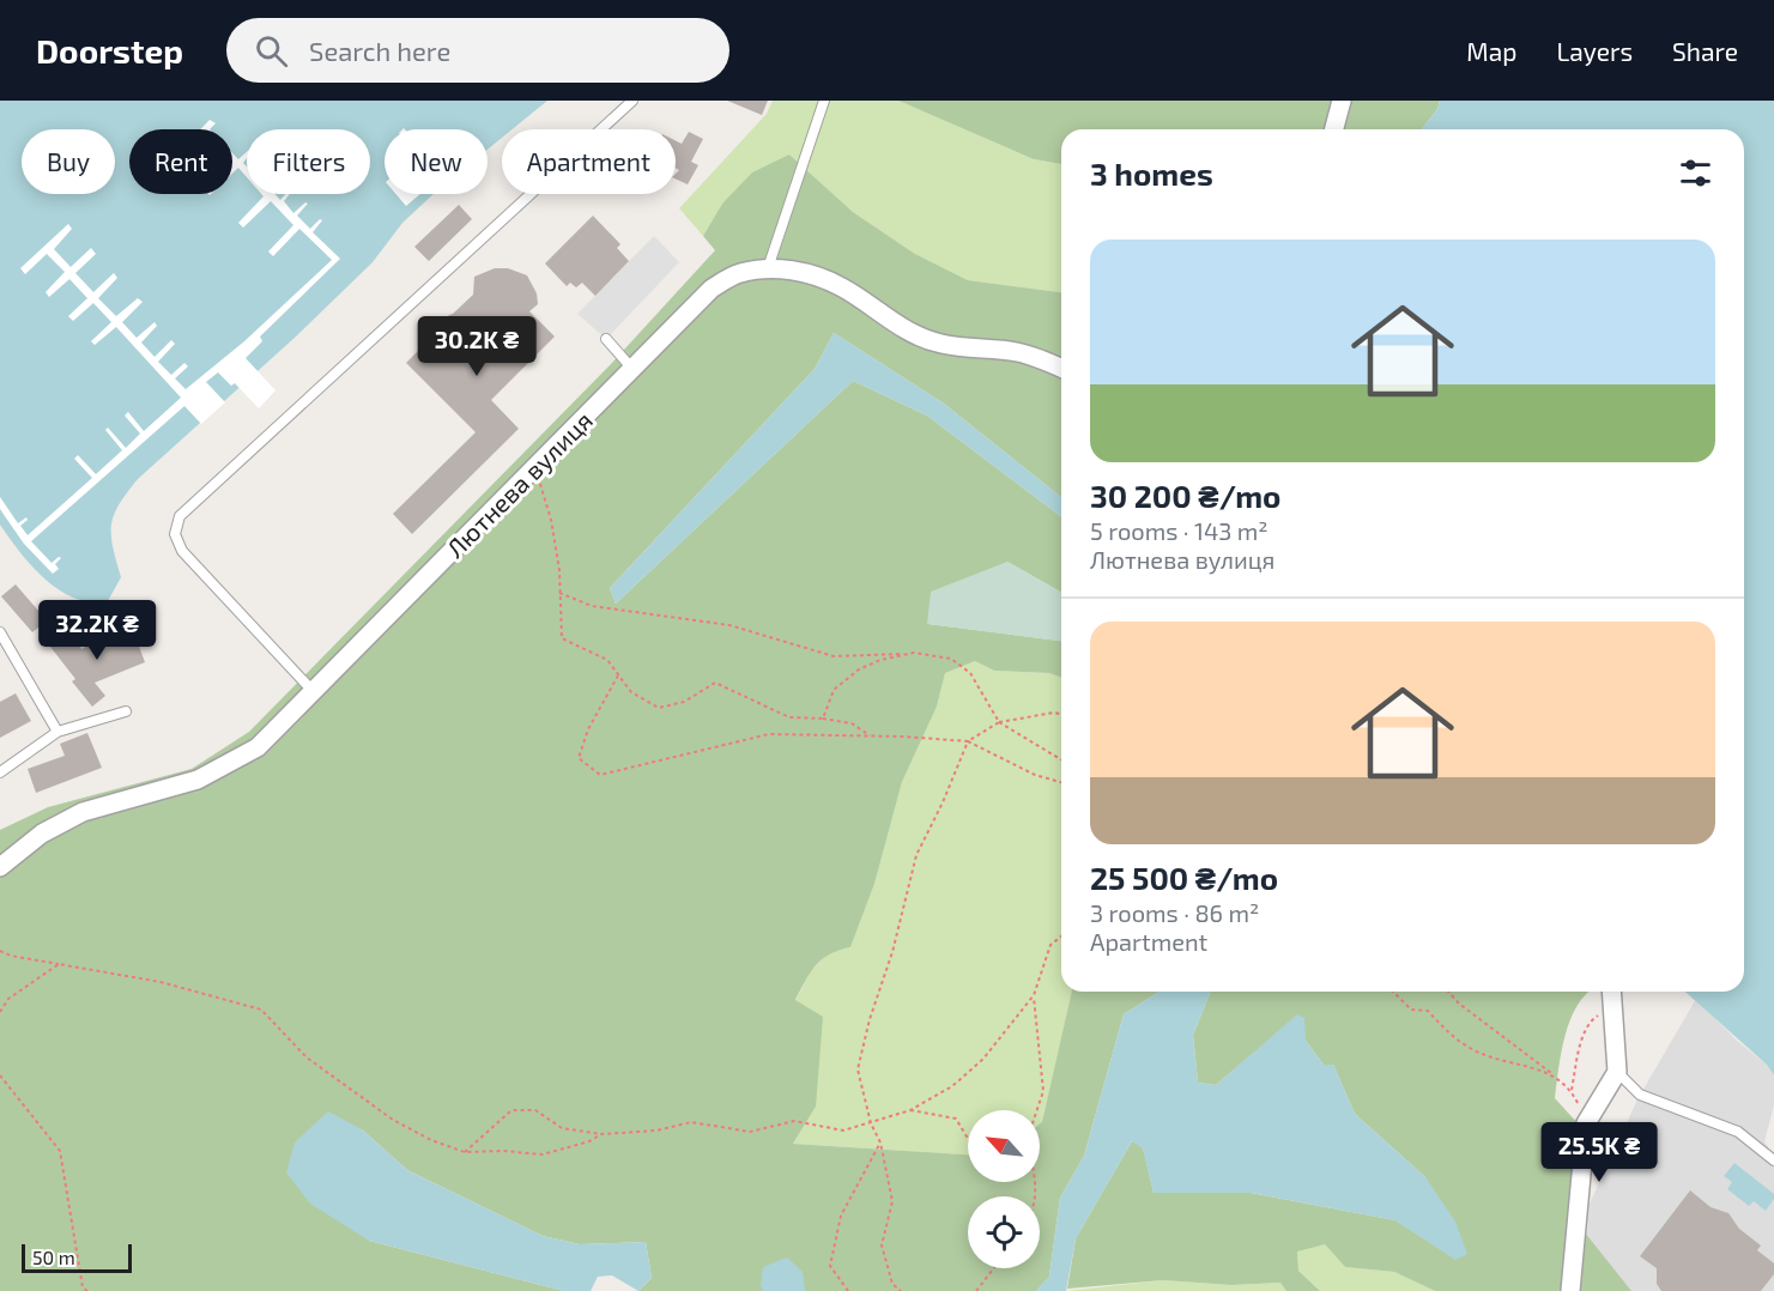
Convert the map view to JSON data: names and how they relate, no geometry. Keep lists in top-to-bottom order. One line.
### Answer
{"streets":{"street":["Лютнева вулиця"]},"scale_bar":"50 m","north":"top left","page":{"header":"Doorstep","search":"Search here","nav":["Map","Layers","Share"],"chip":["Buy","Rent","Filters","New","Apartment"],"heading":"3 homes","list":[{"name":"30 200 ₴/mo","note":"5 rooms · 143 m² · Лютнева вулиця"},{"name":"25 500 ₴/mo","note":"3 rooms · 86 m² · Apartment"}],"price":["30.2K ₴","32.2K ₴","25.5K ₴"],"scale":"50 m"}}
